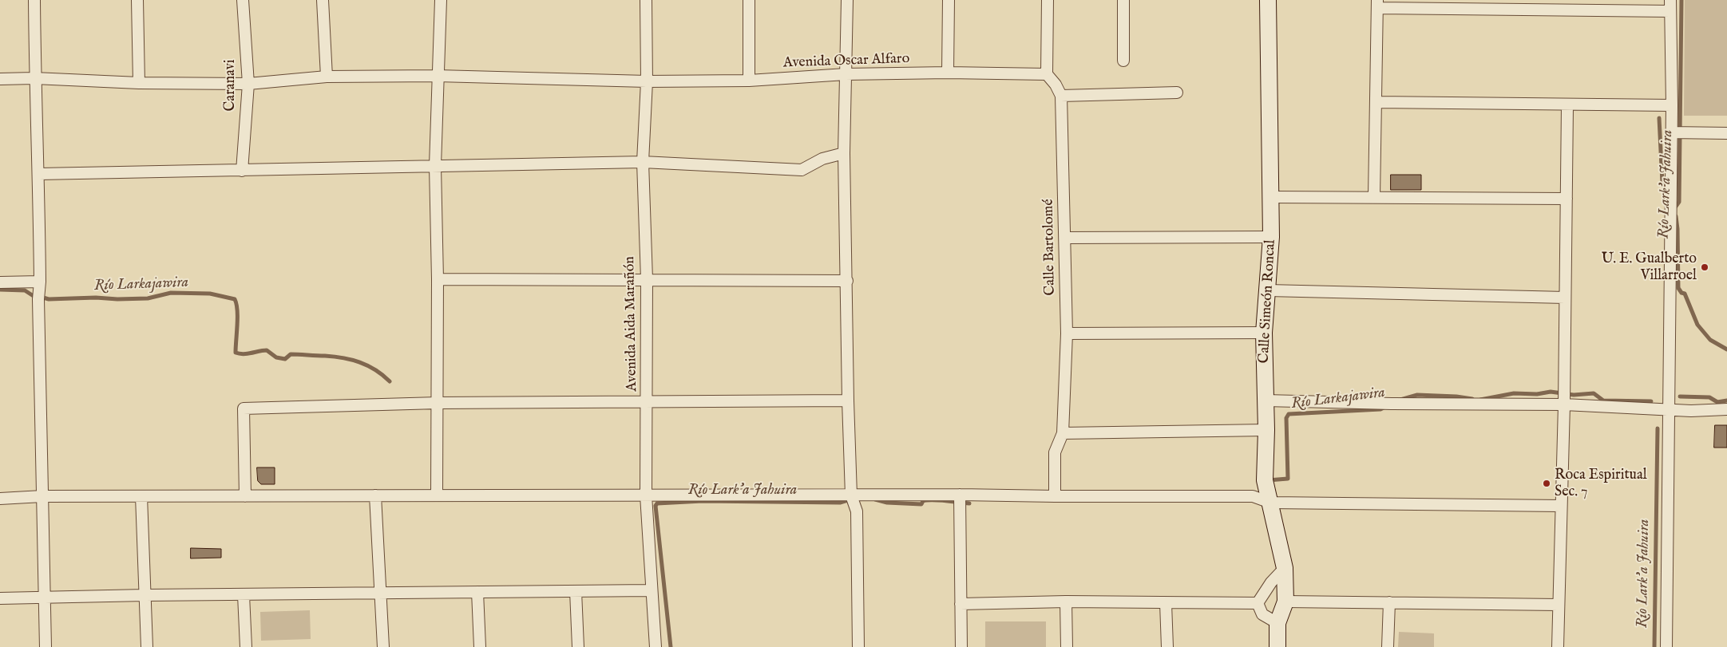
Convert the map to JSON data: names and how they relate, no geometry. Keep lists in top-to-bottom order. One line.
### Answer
{"streets":{"street":["Avenida Oscar Alfaro","Caranavi","Calle Bartolomé","Calle Simeón Roncal","Avenida Aida Marañón"]},"crossings":[["Avenida Oscar Alfaro","Caranavi"],["Avenida Oscar Alfaro","Avenida Aida Marañón"]],"water":["Río Lark’a Jahuira","Río Larkajawira"],"places":["U. E. Gualberto Villarroel","Roca Espiritual Sec. 7"]}
